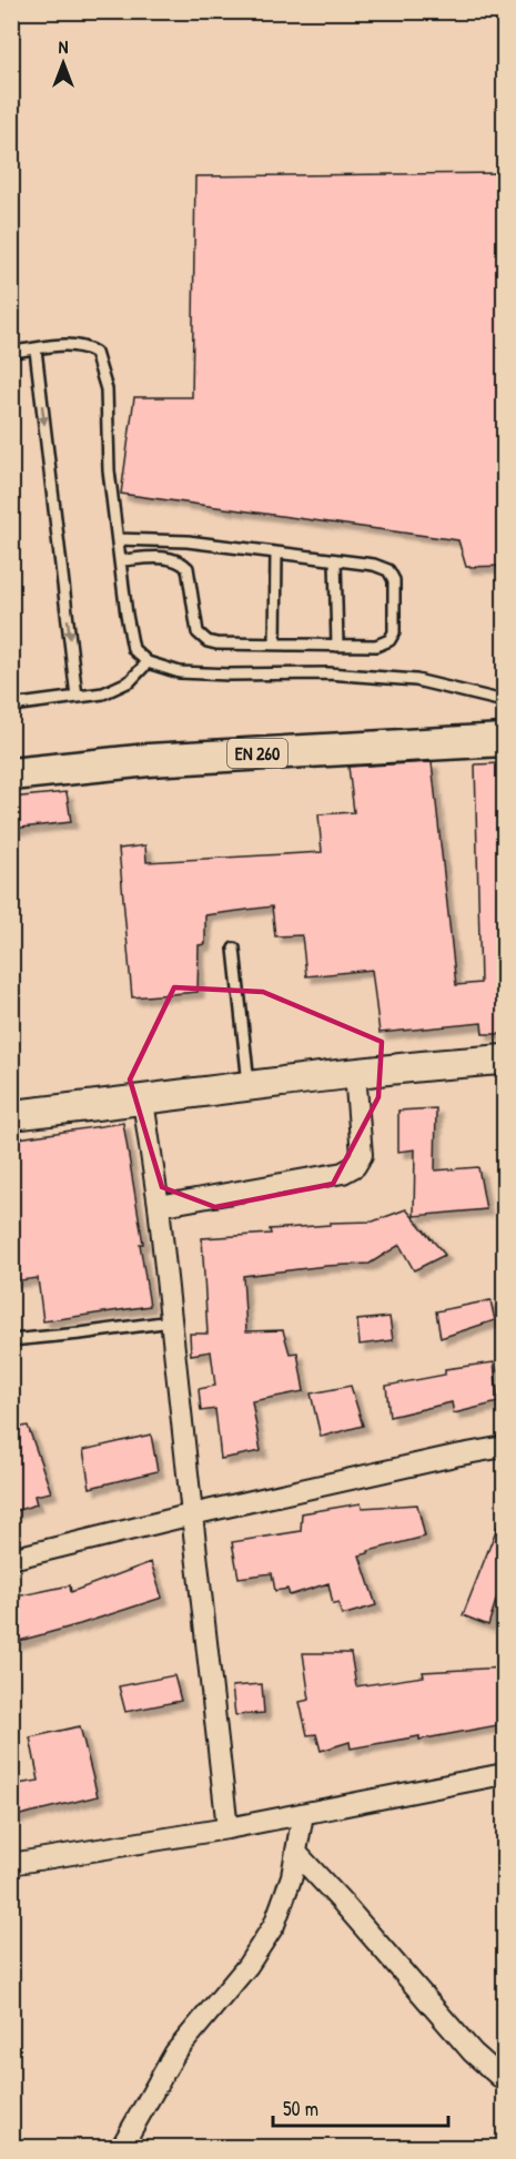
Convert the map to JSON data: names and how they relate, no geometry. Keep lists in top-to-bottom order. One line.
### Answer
{"streets":{"main road":["EN 260"]},"scale_bar":"50 m","north":"top"}
